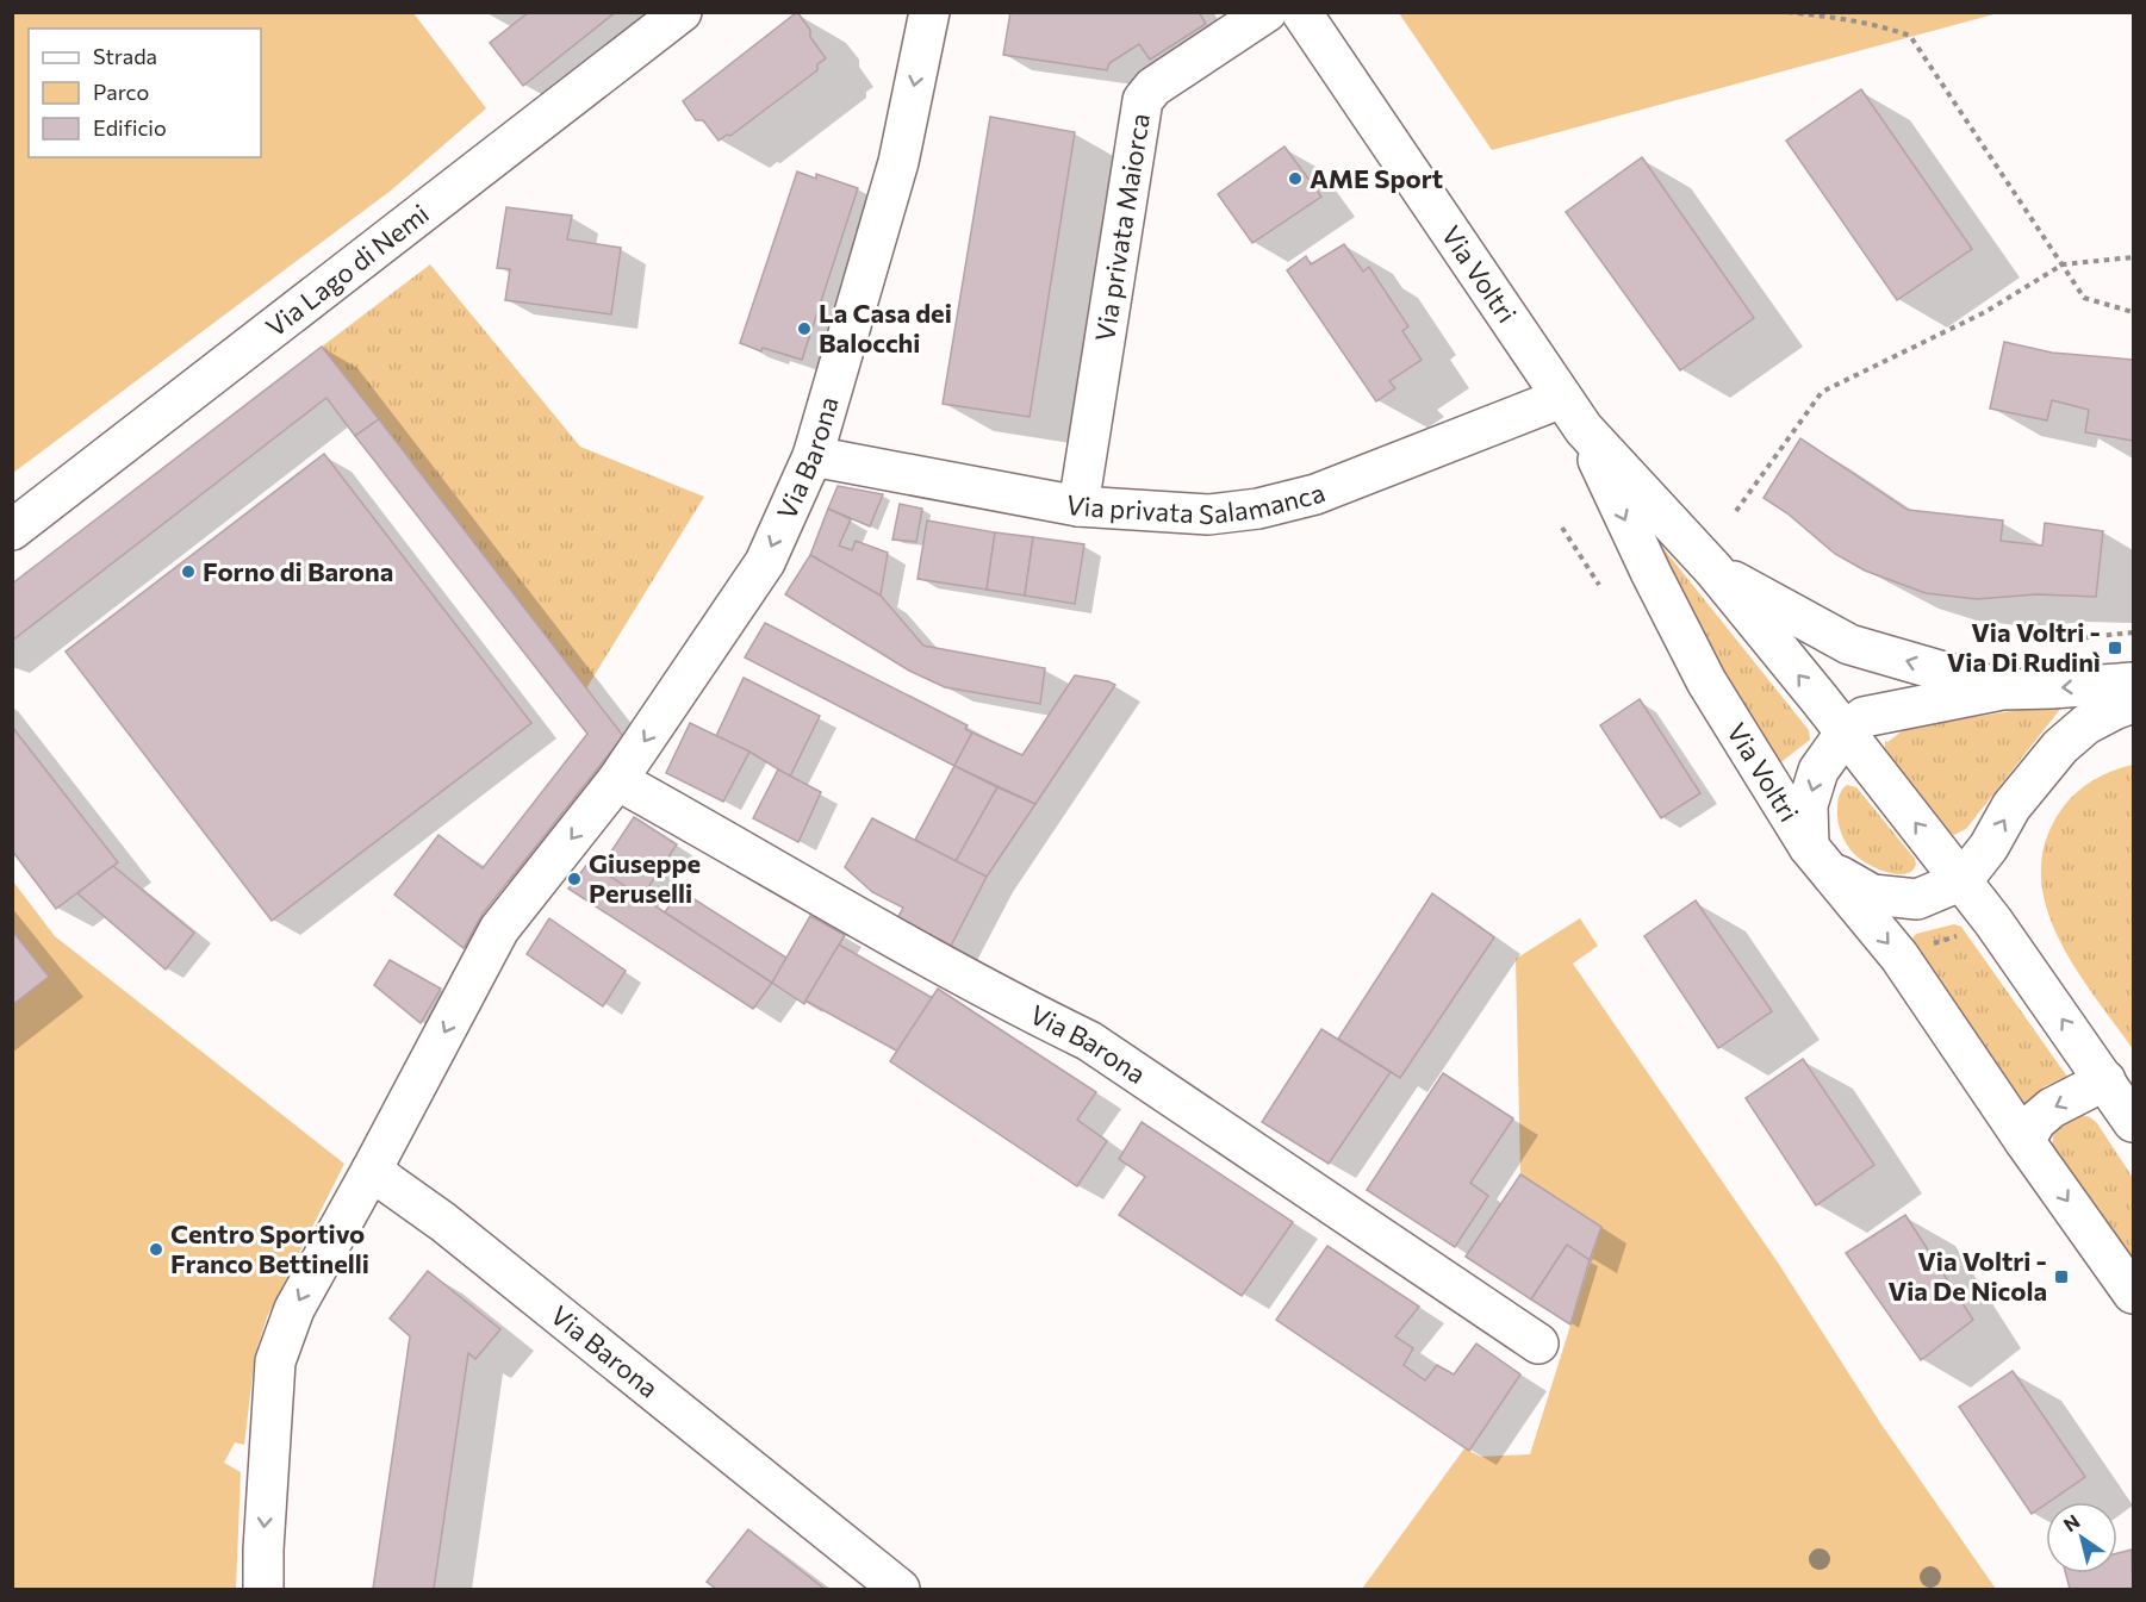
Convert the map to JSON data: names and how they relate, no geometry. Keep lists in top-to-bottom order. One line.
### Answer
{"streets":{"street":["Via privata Maiorca","Via Lago di Nemi","Via Voltri","Via Barona","Via privata Salamanca"]},"crossings":[["Via privata Maiorca","Via privata Salamanca"],["Via Voltri","Via privata Salamanca"],["Via Barona","Via privata Salamanca"]],"one_way":["Via Barona"],"places":{"other":["AME Sport","La Casa dei Balocchi","Forno di Barona","Giuseppe Peruselli","Centro Sportivo Franco Bettinelli"],"transit":["Via Voltri - Via Di Rudinì","Via Voltri - Via De Nicola"]},"legend":["Strada","Parco","Edificio"],"north":"top left"}
